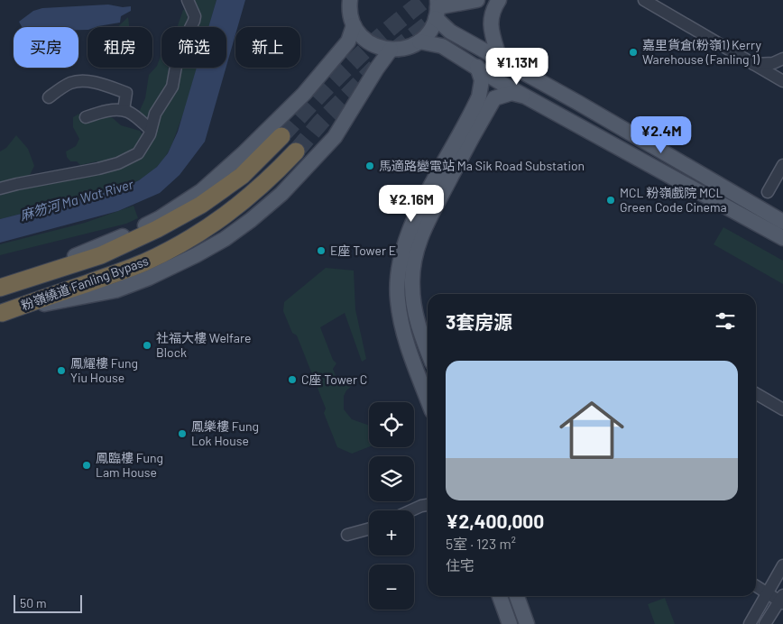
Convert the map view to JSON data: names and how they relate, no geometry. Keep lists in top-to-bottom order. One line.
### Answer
{"streets":{"highway":["粉嶺繞道 Fanling Bypass"]},"water":["麻笏河 Ma Wat River"],"places":["嘉里貨倉(粉嶺1) Kerry Warehouse (Fanling 1)","馬適路變電站 Ma Sik Road Substation","MCL 粉嶺戲院 MCL Green Code Cinema","E座 Tower E","社福大樓 Welfare Block","鳳耀樓 Fung Yiu House","C座 Tower C","鳳樂樓 Fung Lok House","鳳臨樓 Fung Lam House"],"scale_bar":"50 m","page":{"chip":["买房","租房","筛选","新上"],"price":["¥1.13M","¥2.4M","¥2.16M"],"heading":"3套房源","list":[{"name":"¥2,400,000","note":"5室 · 123 m² · 住宅"}],"map_buttons":["+","−"],"scale":"50 m"}}
